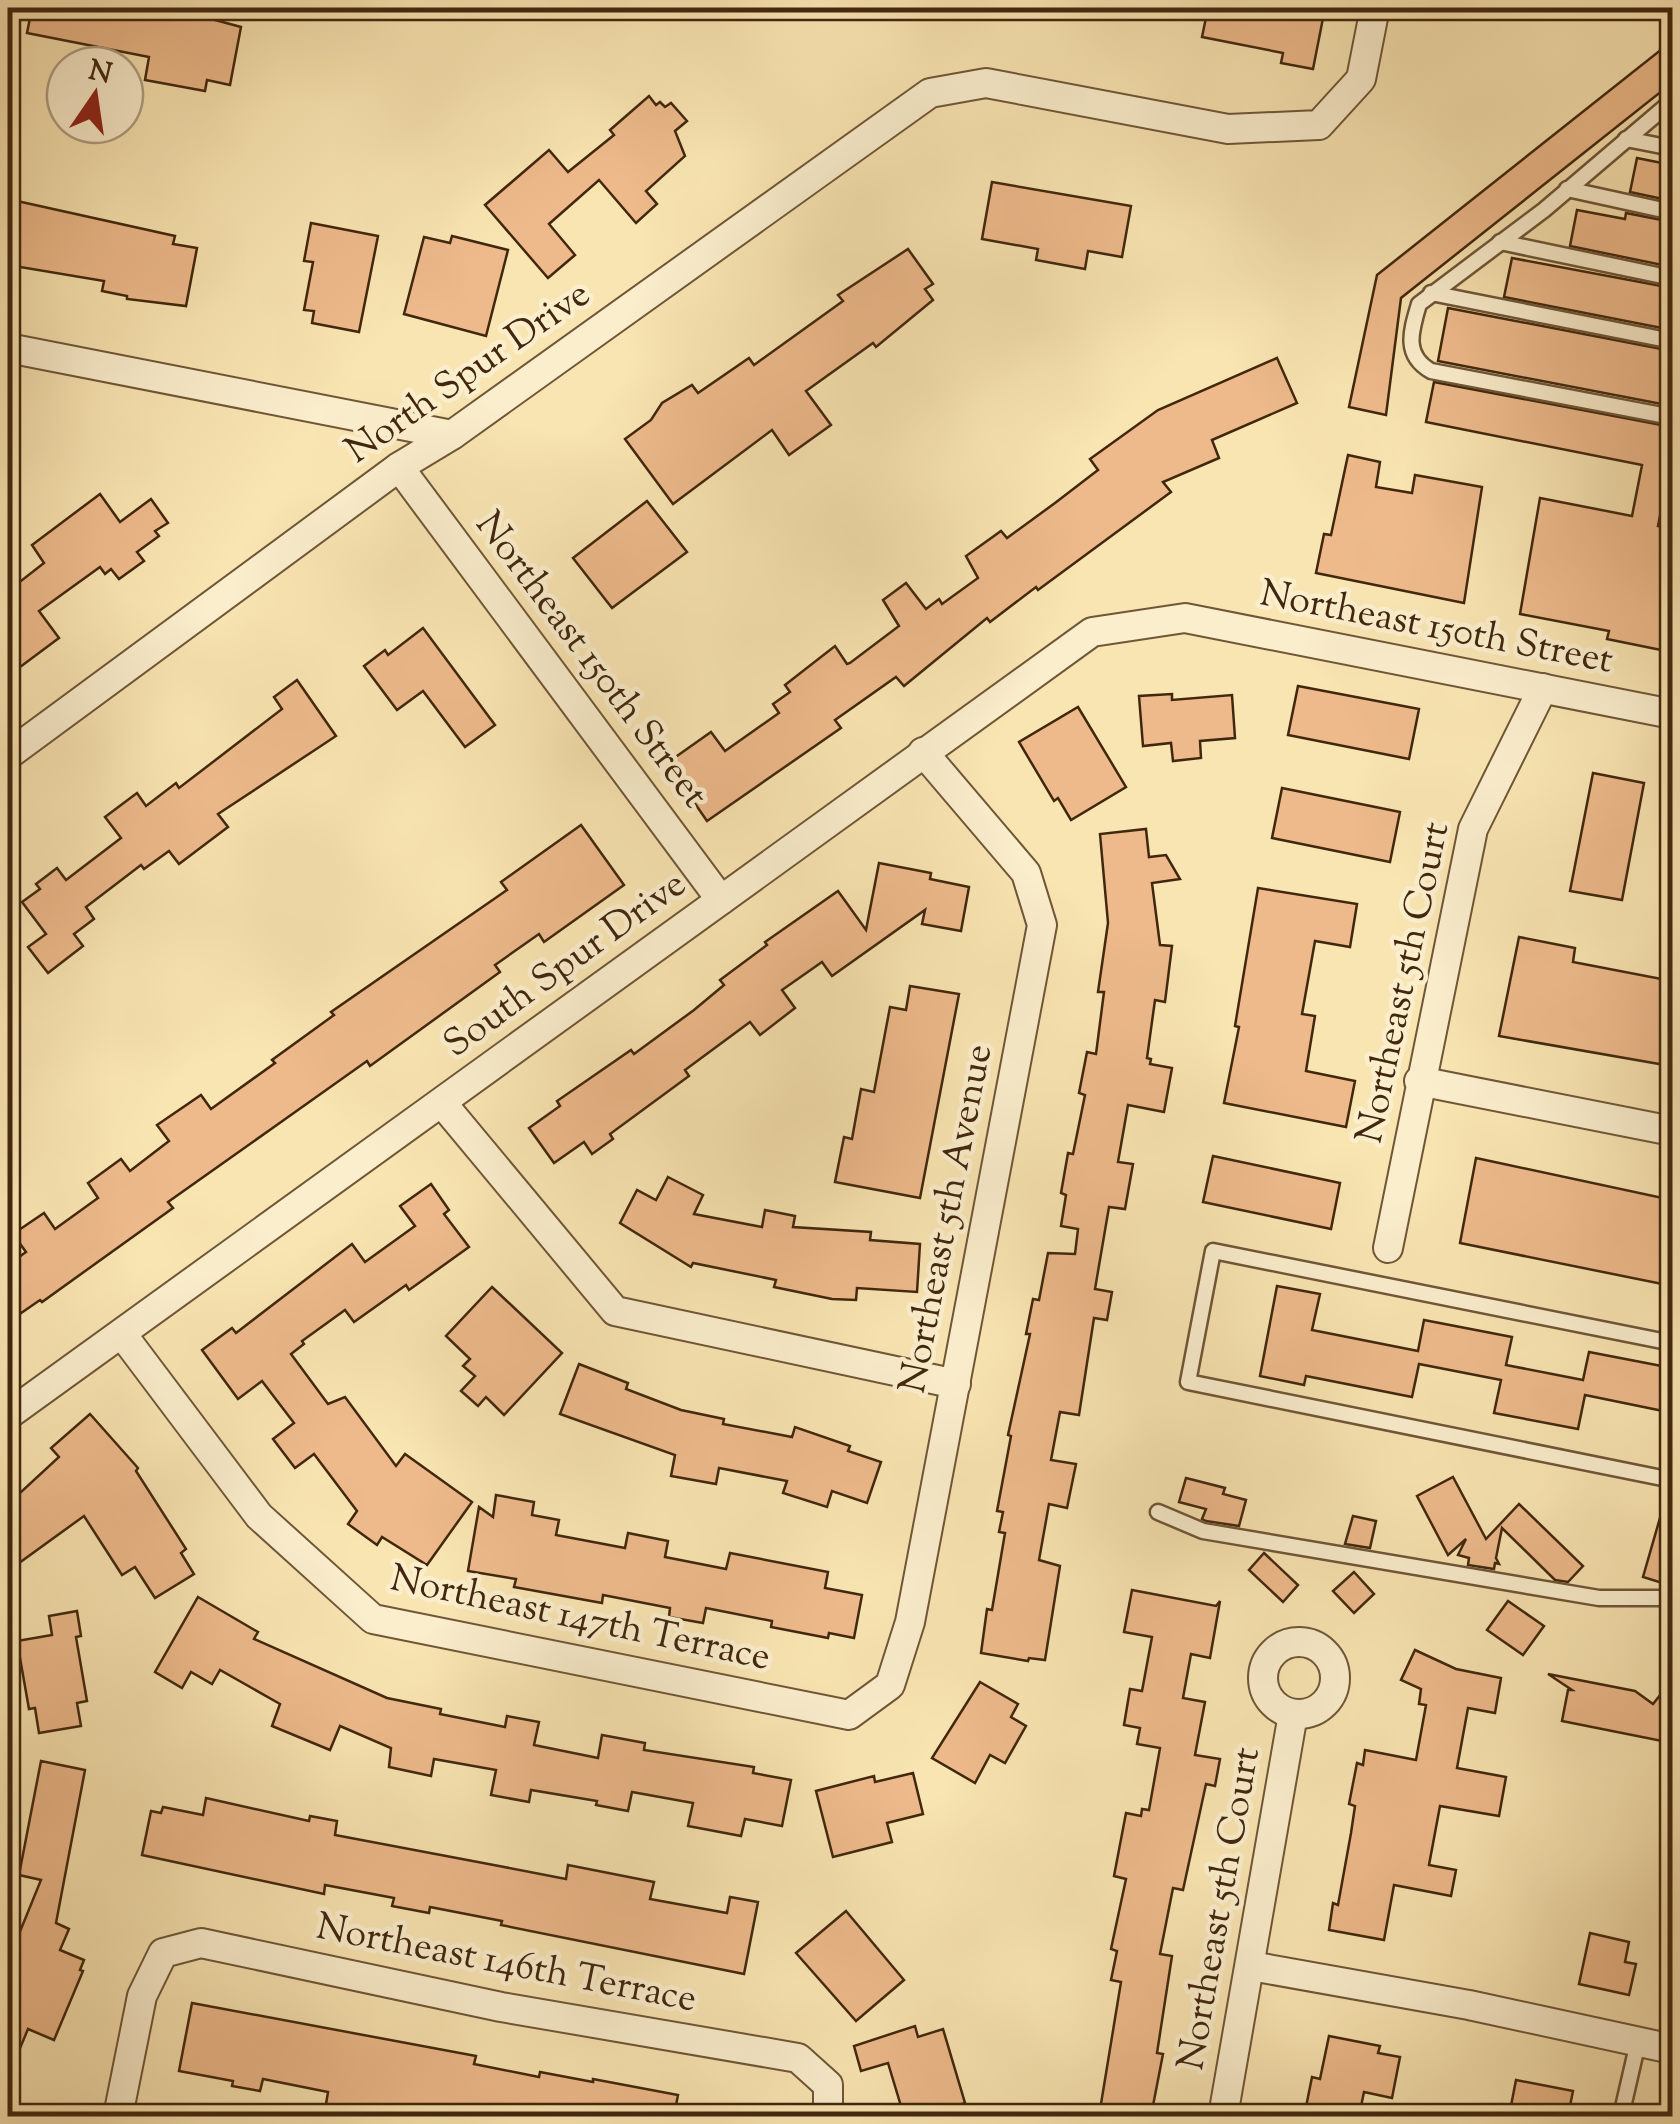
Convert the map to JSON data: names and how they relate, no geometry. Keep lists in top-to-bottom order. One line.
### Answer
{"streets":{"street":["North Spur Drive","Northeast 150th Street","South Spur Drive","Northeast 5th Court","Northeast 5th Avenue","Northeast 147th Terrace","Northeast 146th Terrace"]},"crossings":[["North Spur Drive","Northeast 150th Street"],["Northeast 150th Street","South Spur Drive"],["Northeast 150th Street","Northeast 5th Court"],["South Spur Drive","Northeast 5th Avenue"],["South Spur Drive","Northeast 147th Terrace"],["Northeast 5th Avenue","Northeast 147th Terrace"]],"north":"top"}
